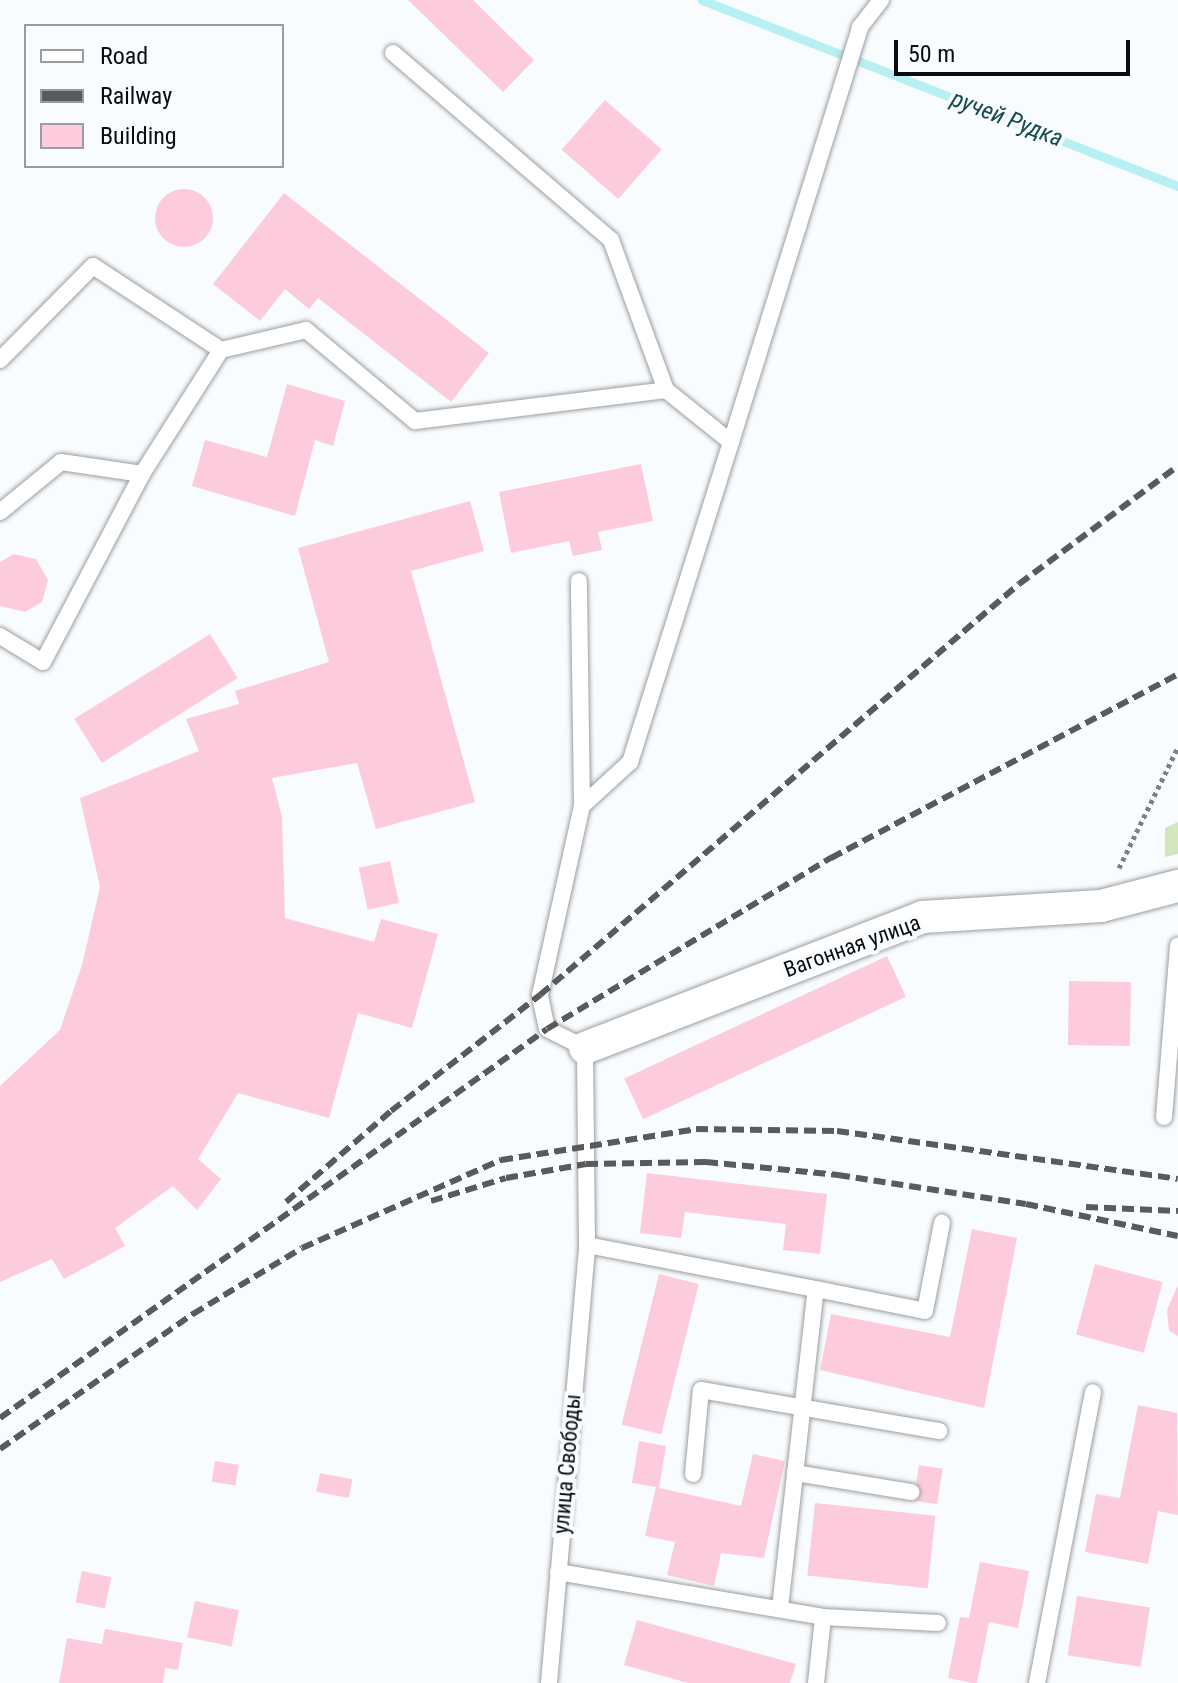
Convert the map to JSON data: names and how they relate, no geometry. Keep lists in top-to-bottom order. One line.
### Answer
{"streets":{"street":["Вагонная улица"],"lane":["улица Свободы"]},"crossings":[["Вагонная улица","улица Свободы"]],"water":["ручей Рудка"],"legend":["Road","Railway","Building"],"scale_bar":"50 m"}
